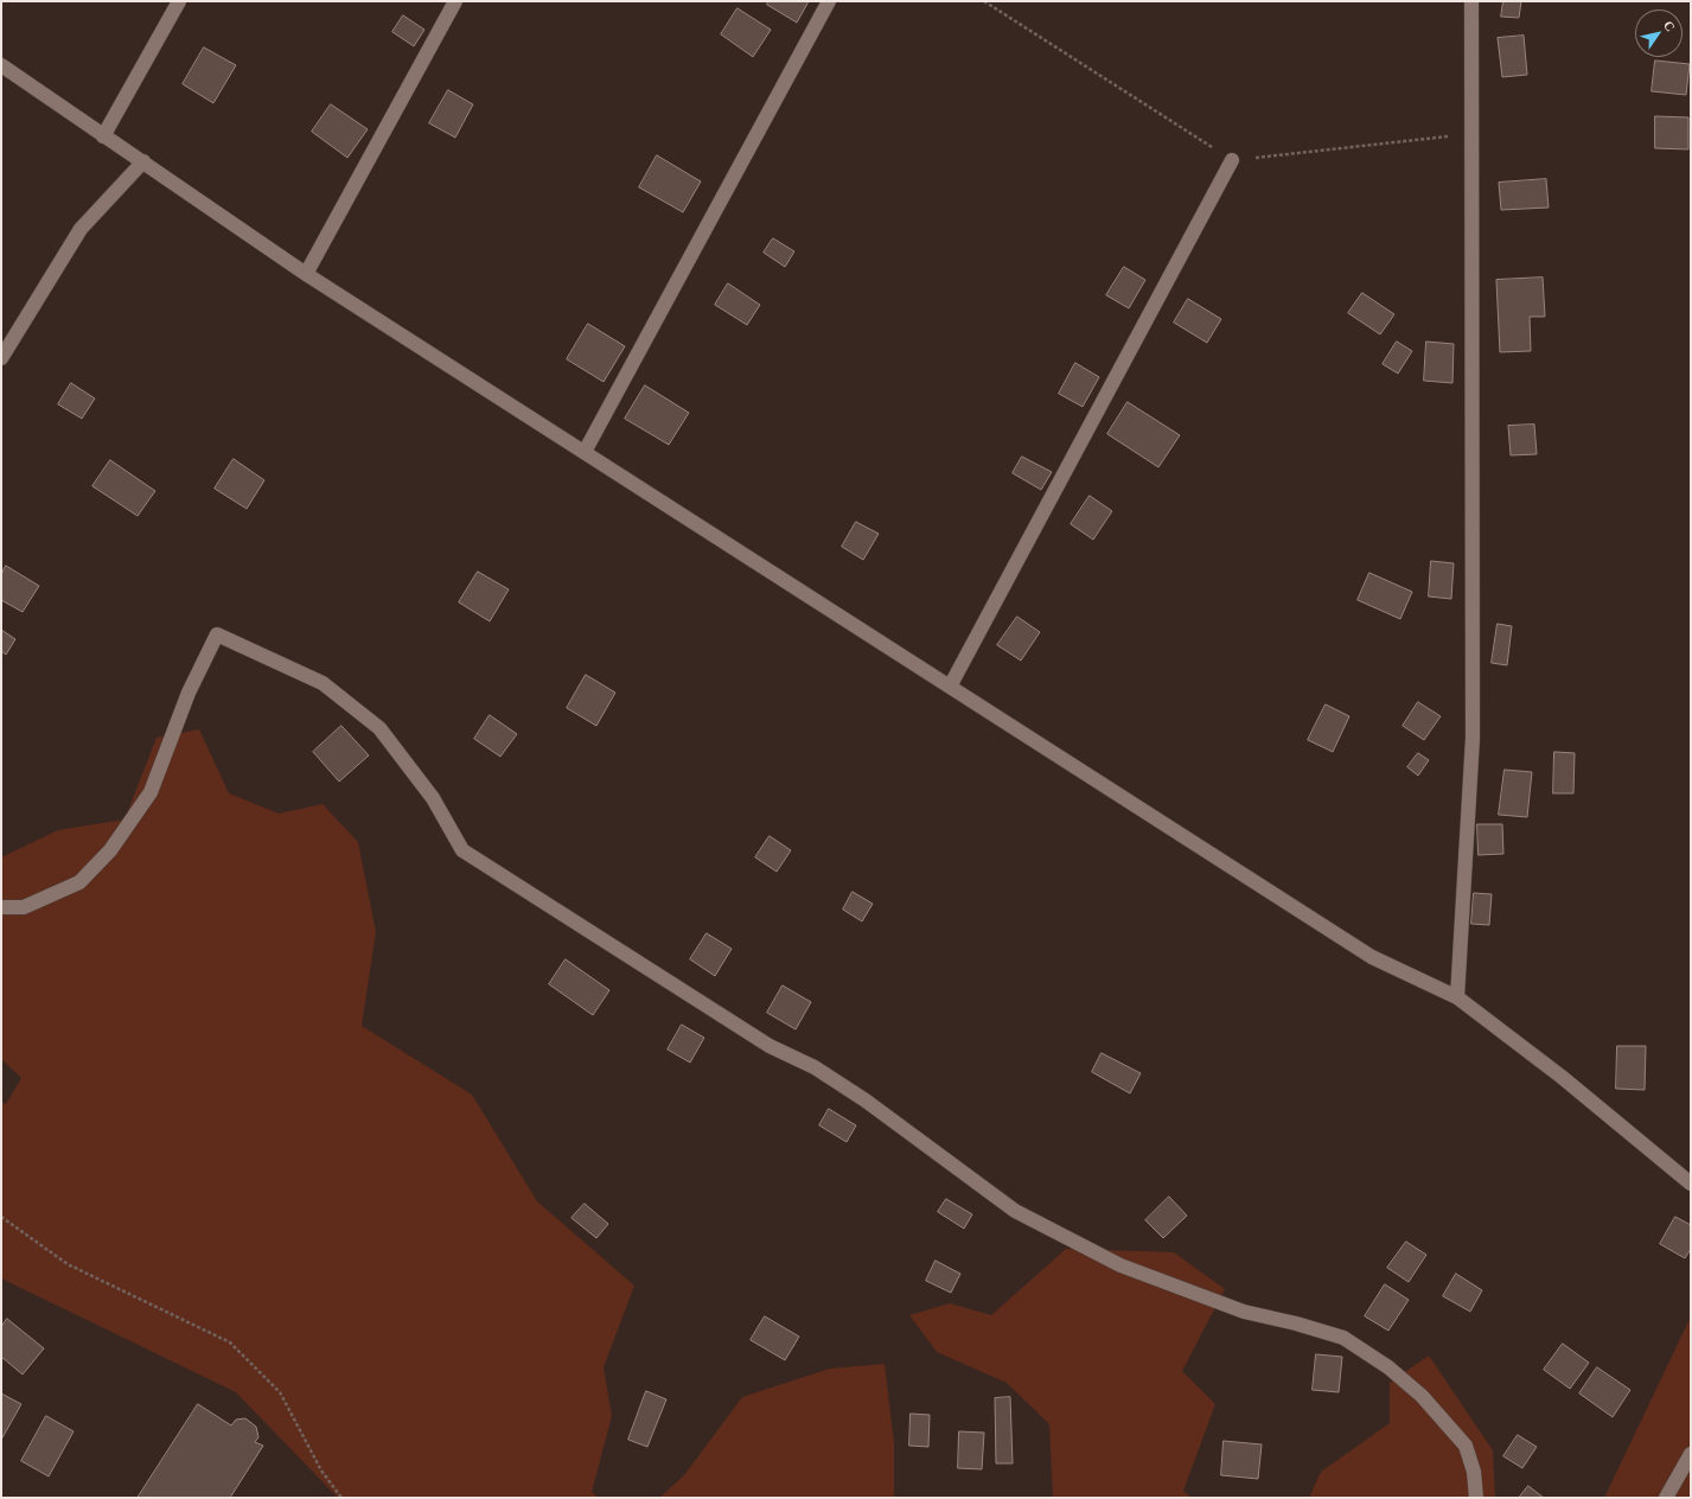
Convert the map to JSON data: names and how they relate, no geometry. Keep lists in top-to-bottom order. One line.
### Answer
{"north":"top right"}
